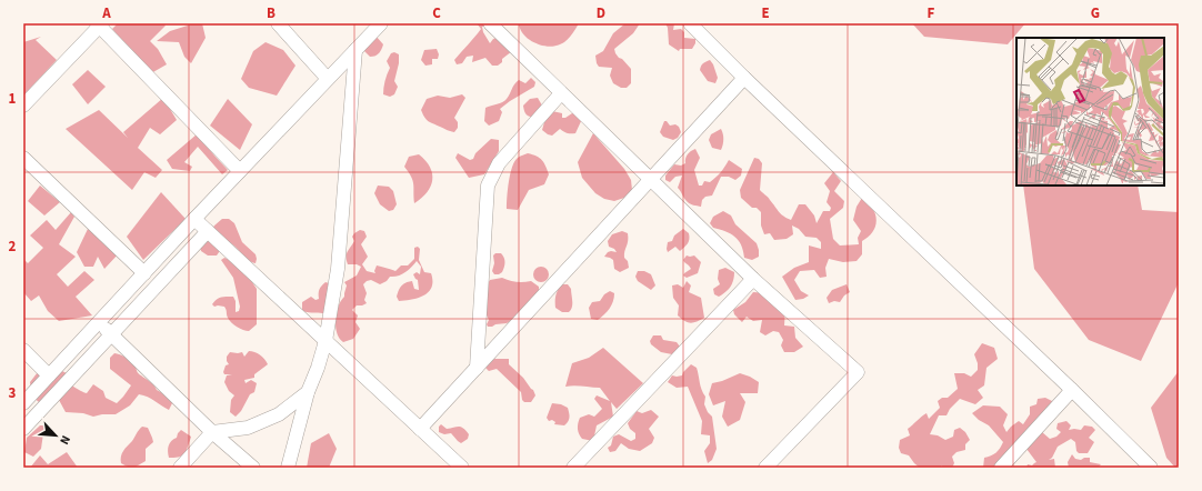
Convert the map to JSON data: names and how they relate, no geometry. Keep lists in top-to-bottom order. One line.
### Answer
{"north":"bottom right","grid":{"columns":["A","B","C","D","E","F","G"],"rows":["1","2","3"]}}
